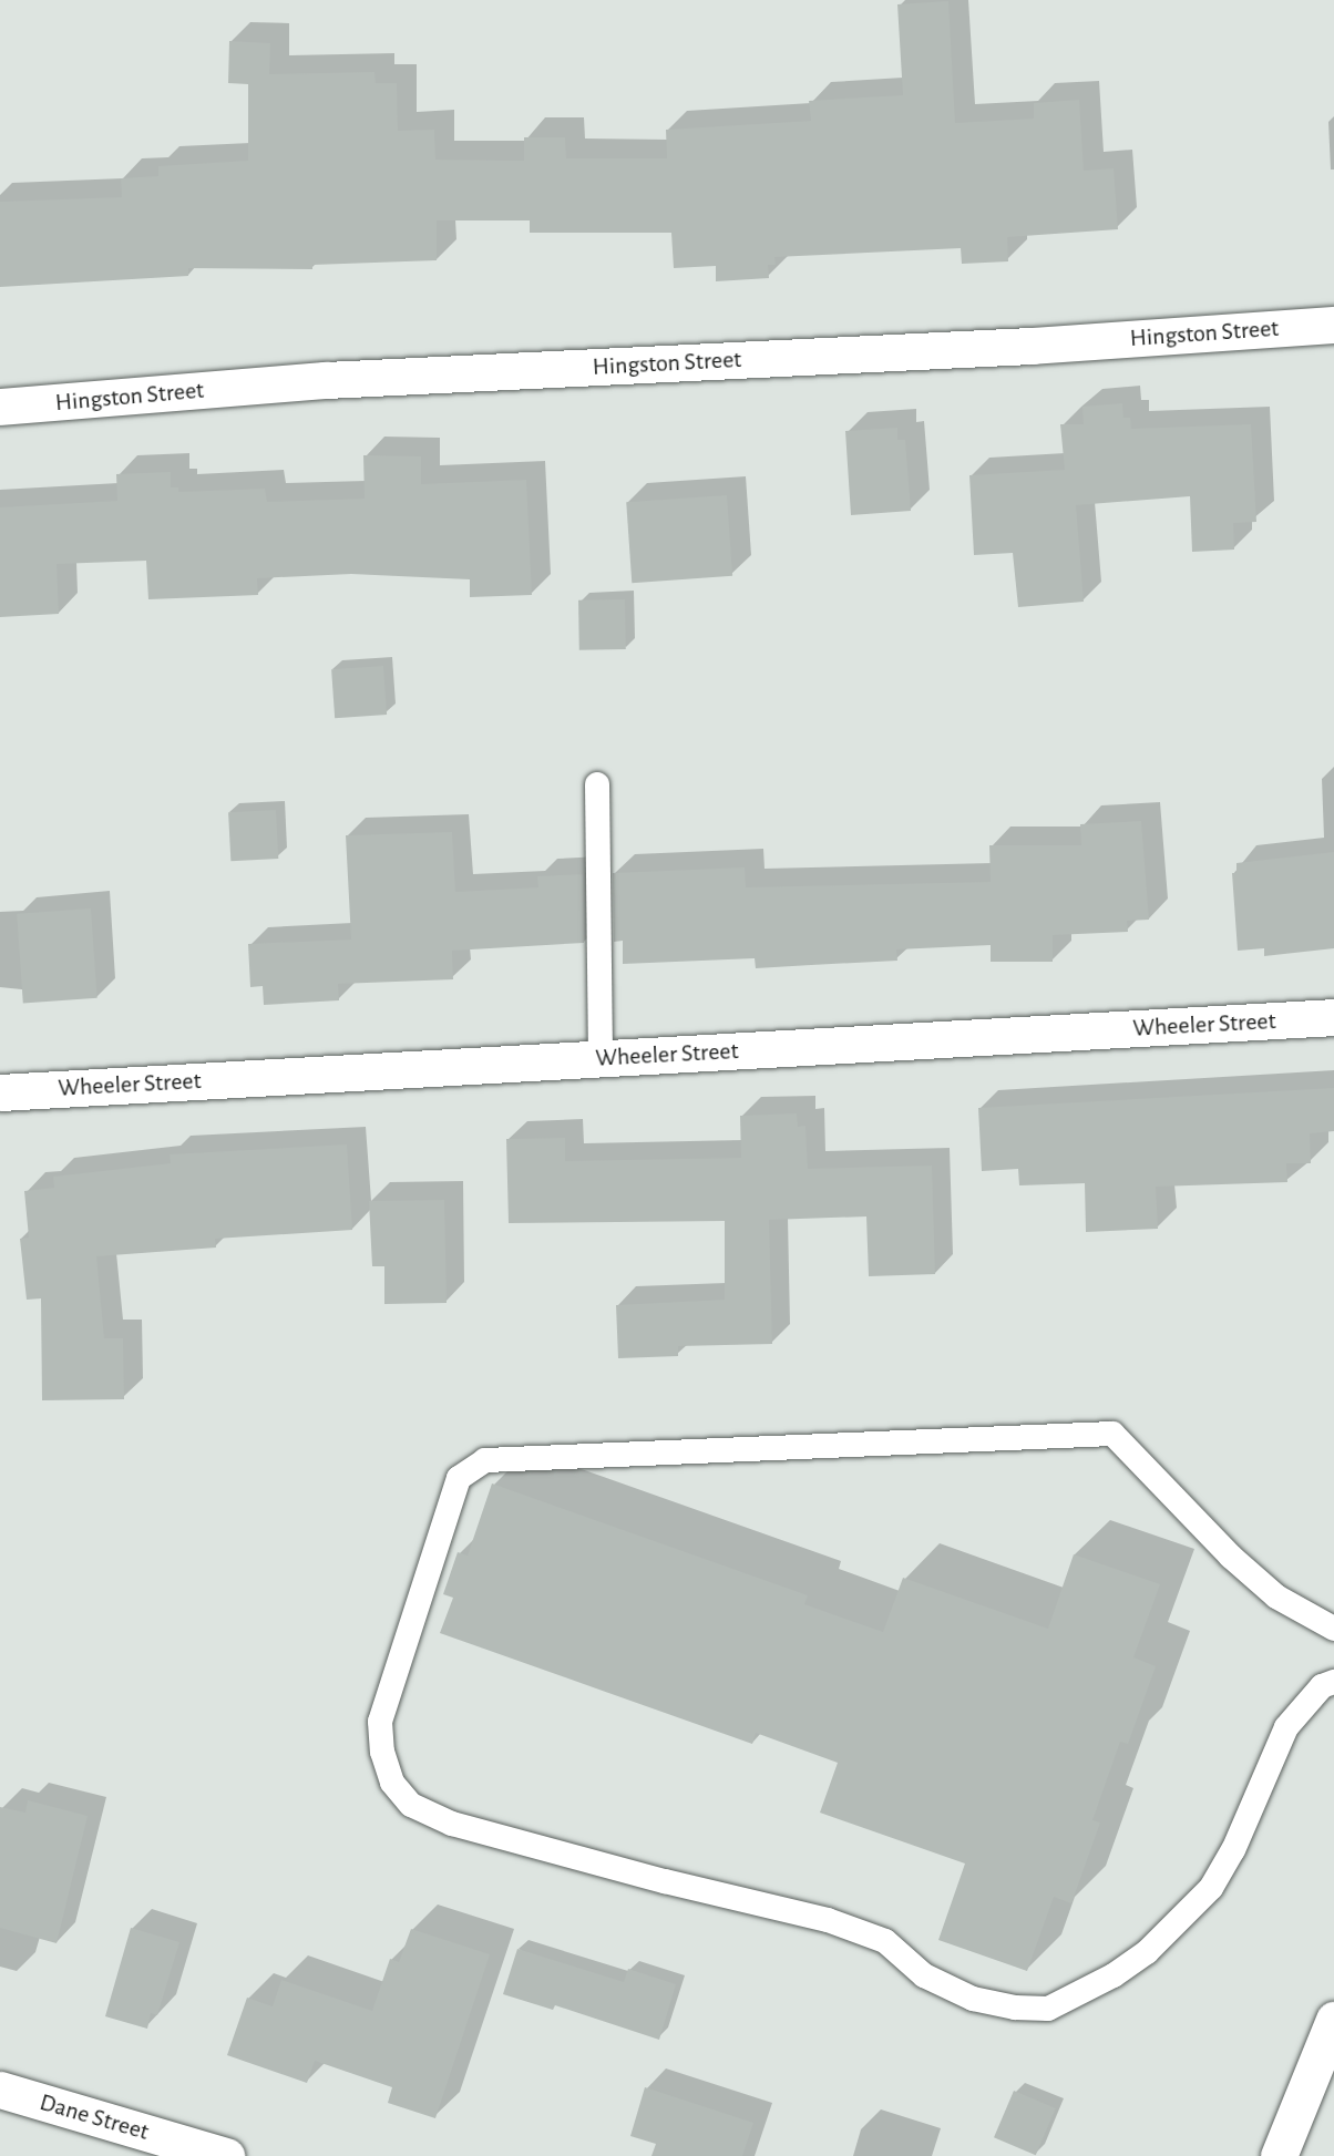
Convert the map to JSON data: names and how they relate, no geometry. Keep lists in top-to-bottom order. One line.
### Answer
{"streets":{"street":["Hingston Street","Wheeler Street","Dane Street"]}}
